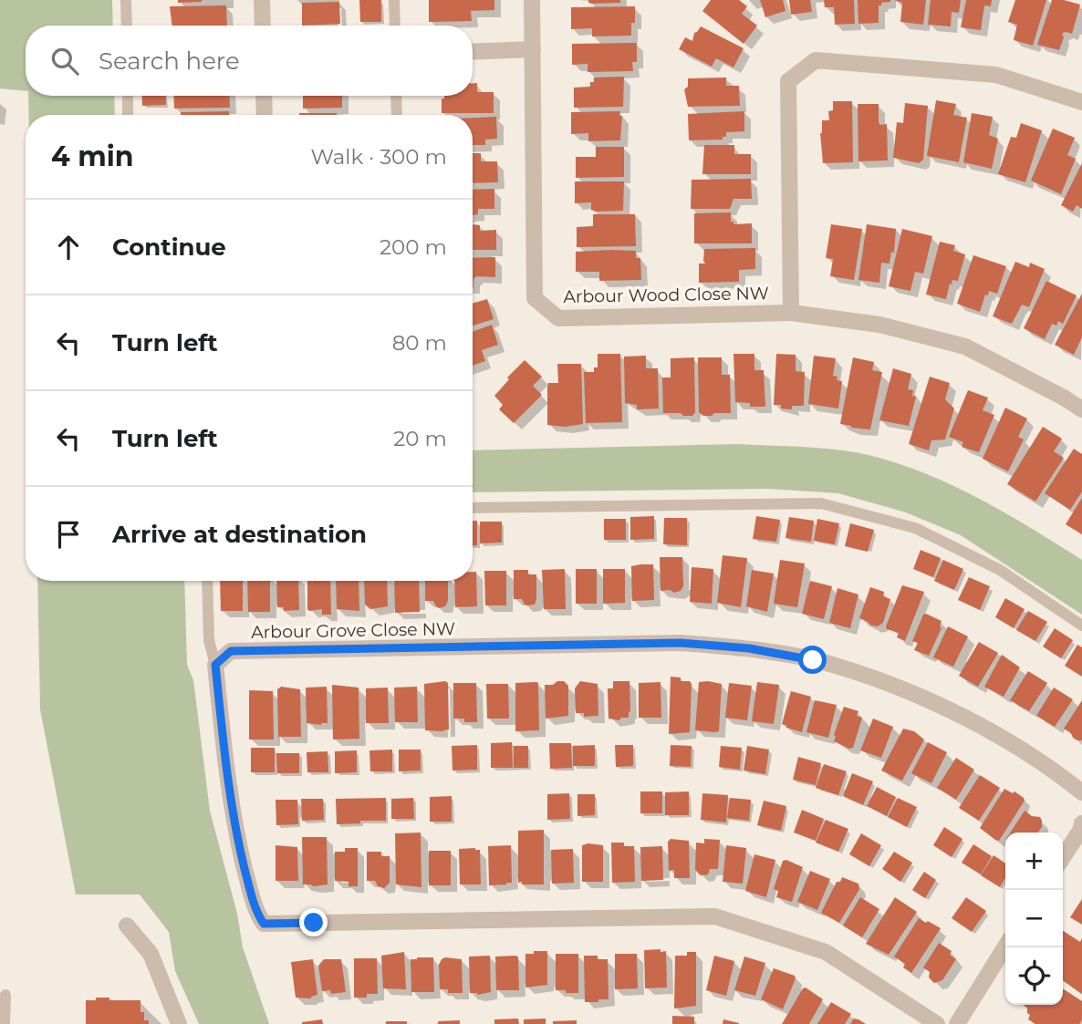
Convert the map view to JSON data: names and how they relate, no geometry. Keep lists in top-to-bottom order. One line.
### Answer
{"streets":{"street":["Arbour Wood Close NW","Arbour Grove Close NW"]},"page":{"search":"Search here","heading":["4 min","Walk · 300 m"],"list":[["Continue","200 m"],["Turn left","80 m"],["Turn left","20 m"],"Arrive at destination"],"map_buttons":["+","−"]}}
